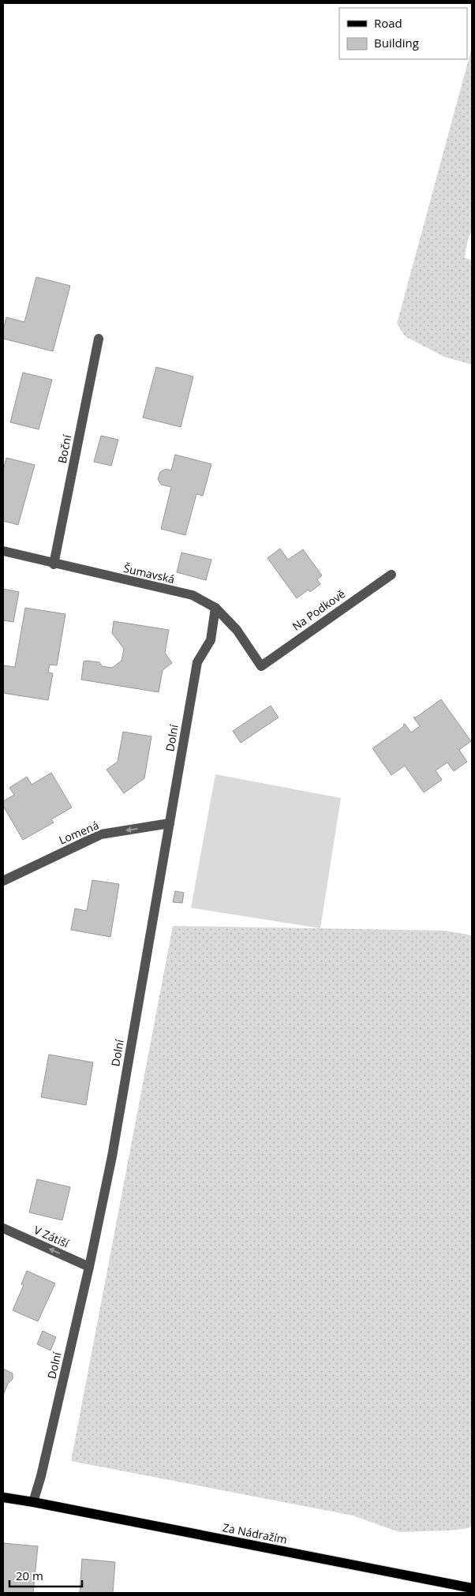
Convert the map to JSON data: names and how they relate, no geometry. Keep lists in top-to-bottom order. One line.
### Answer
{"streets":{"main road":["Za Nádražím"],"street":["Boční","Šumavská","Na Podkově","Dolní","Lomená","V Zátiší"]},"crossings":[["Boční","Šumavská"],["Šumavská","Na Podkově"],["Šumavská","Dolní"],["Dolní","Lomená"],["Dolní","V Zátiší"],["Dolní","Za Nádražím"]],"one_way":["Lomená","V Zátiší"],"legend":["Road","Building"],"scale_bar":"20 m"}
